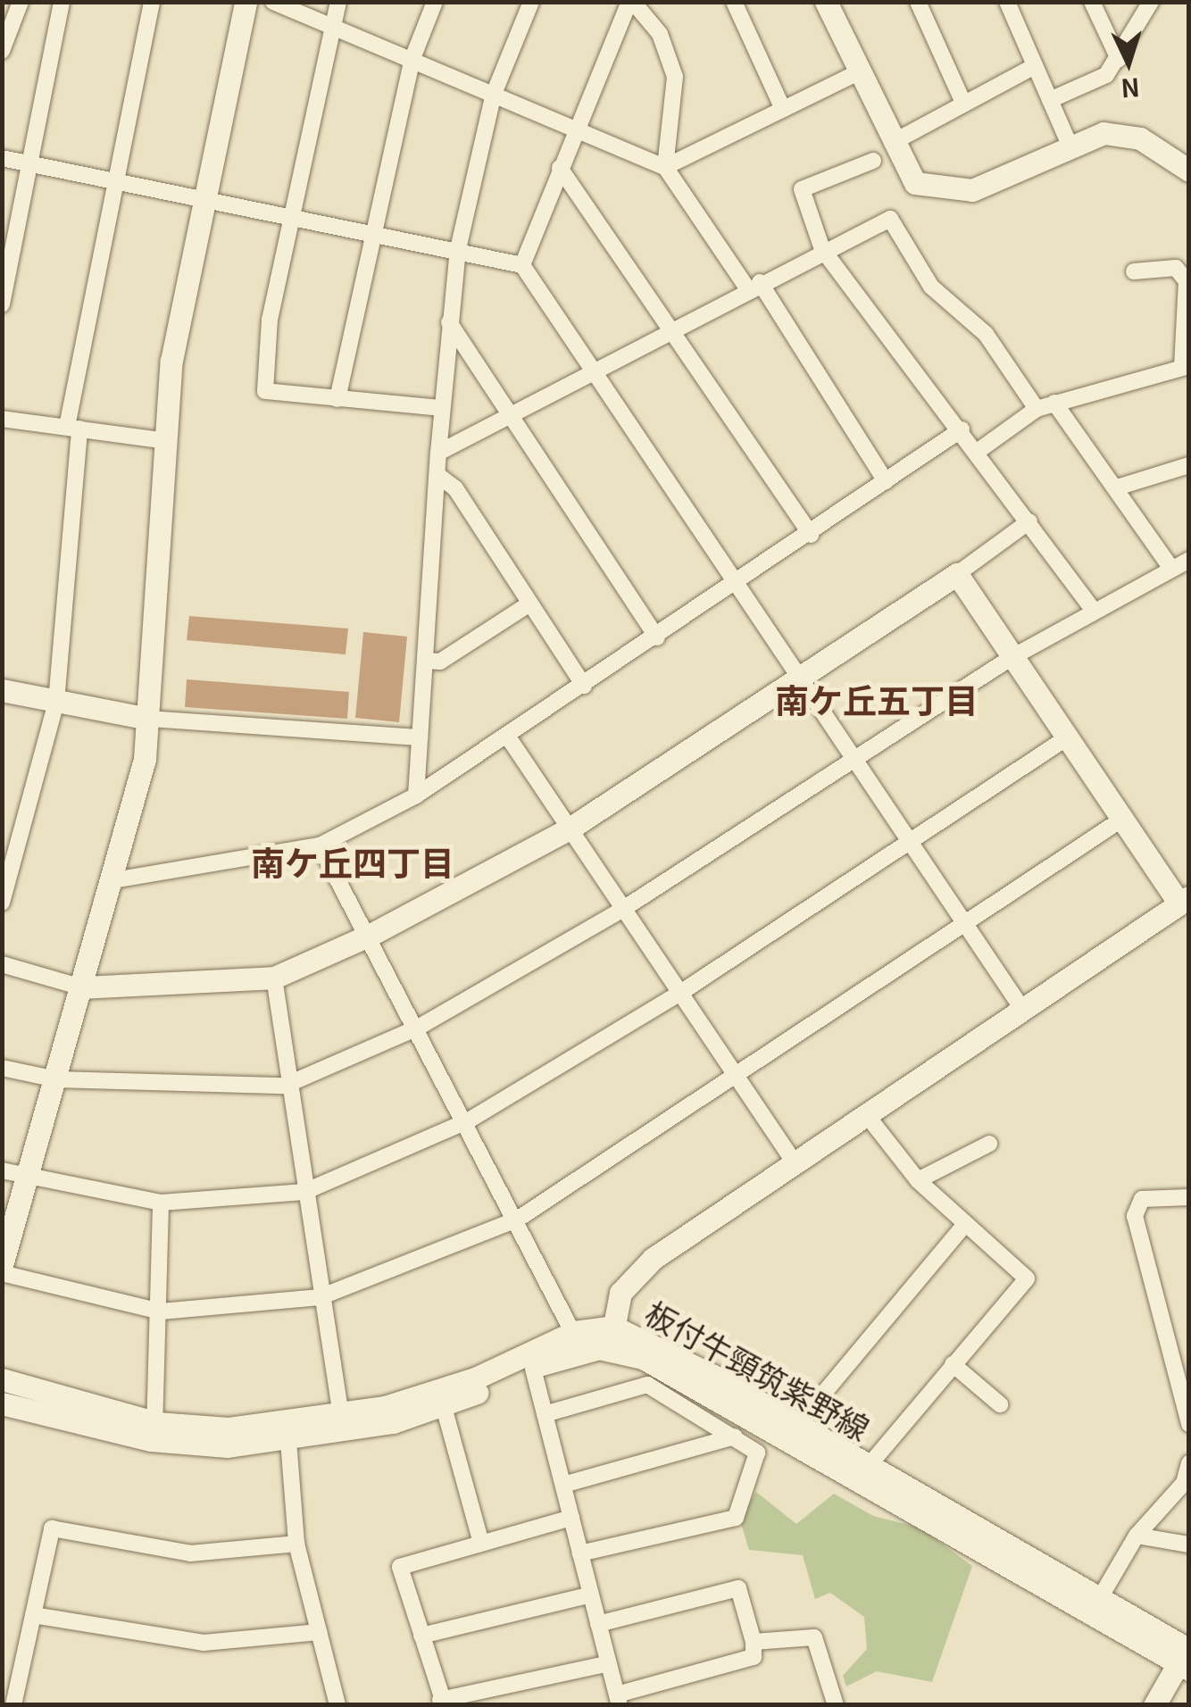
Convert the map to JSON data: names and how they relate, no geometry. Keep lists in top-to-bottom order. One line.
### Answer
{"streets":{"street":["板付牛頸筑紫野線"]},"districts":["南ケ丘五丁目","南ケ丘四丁目"],"north":"bottom"}
